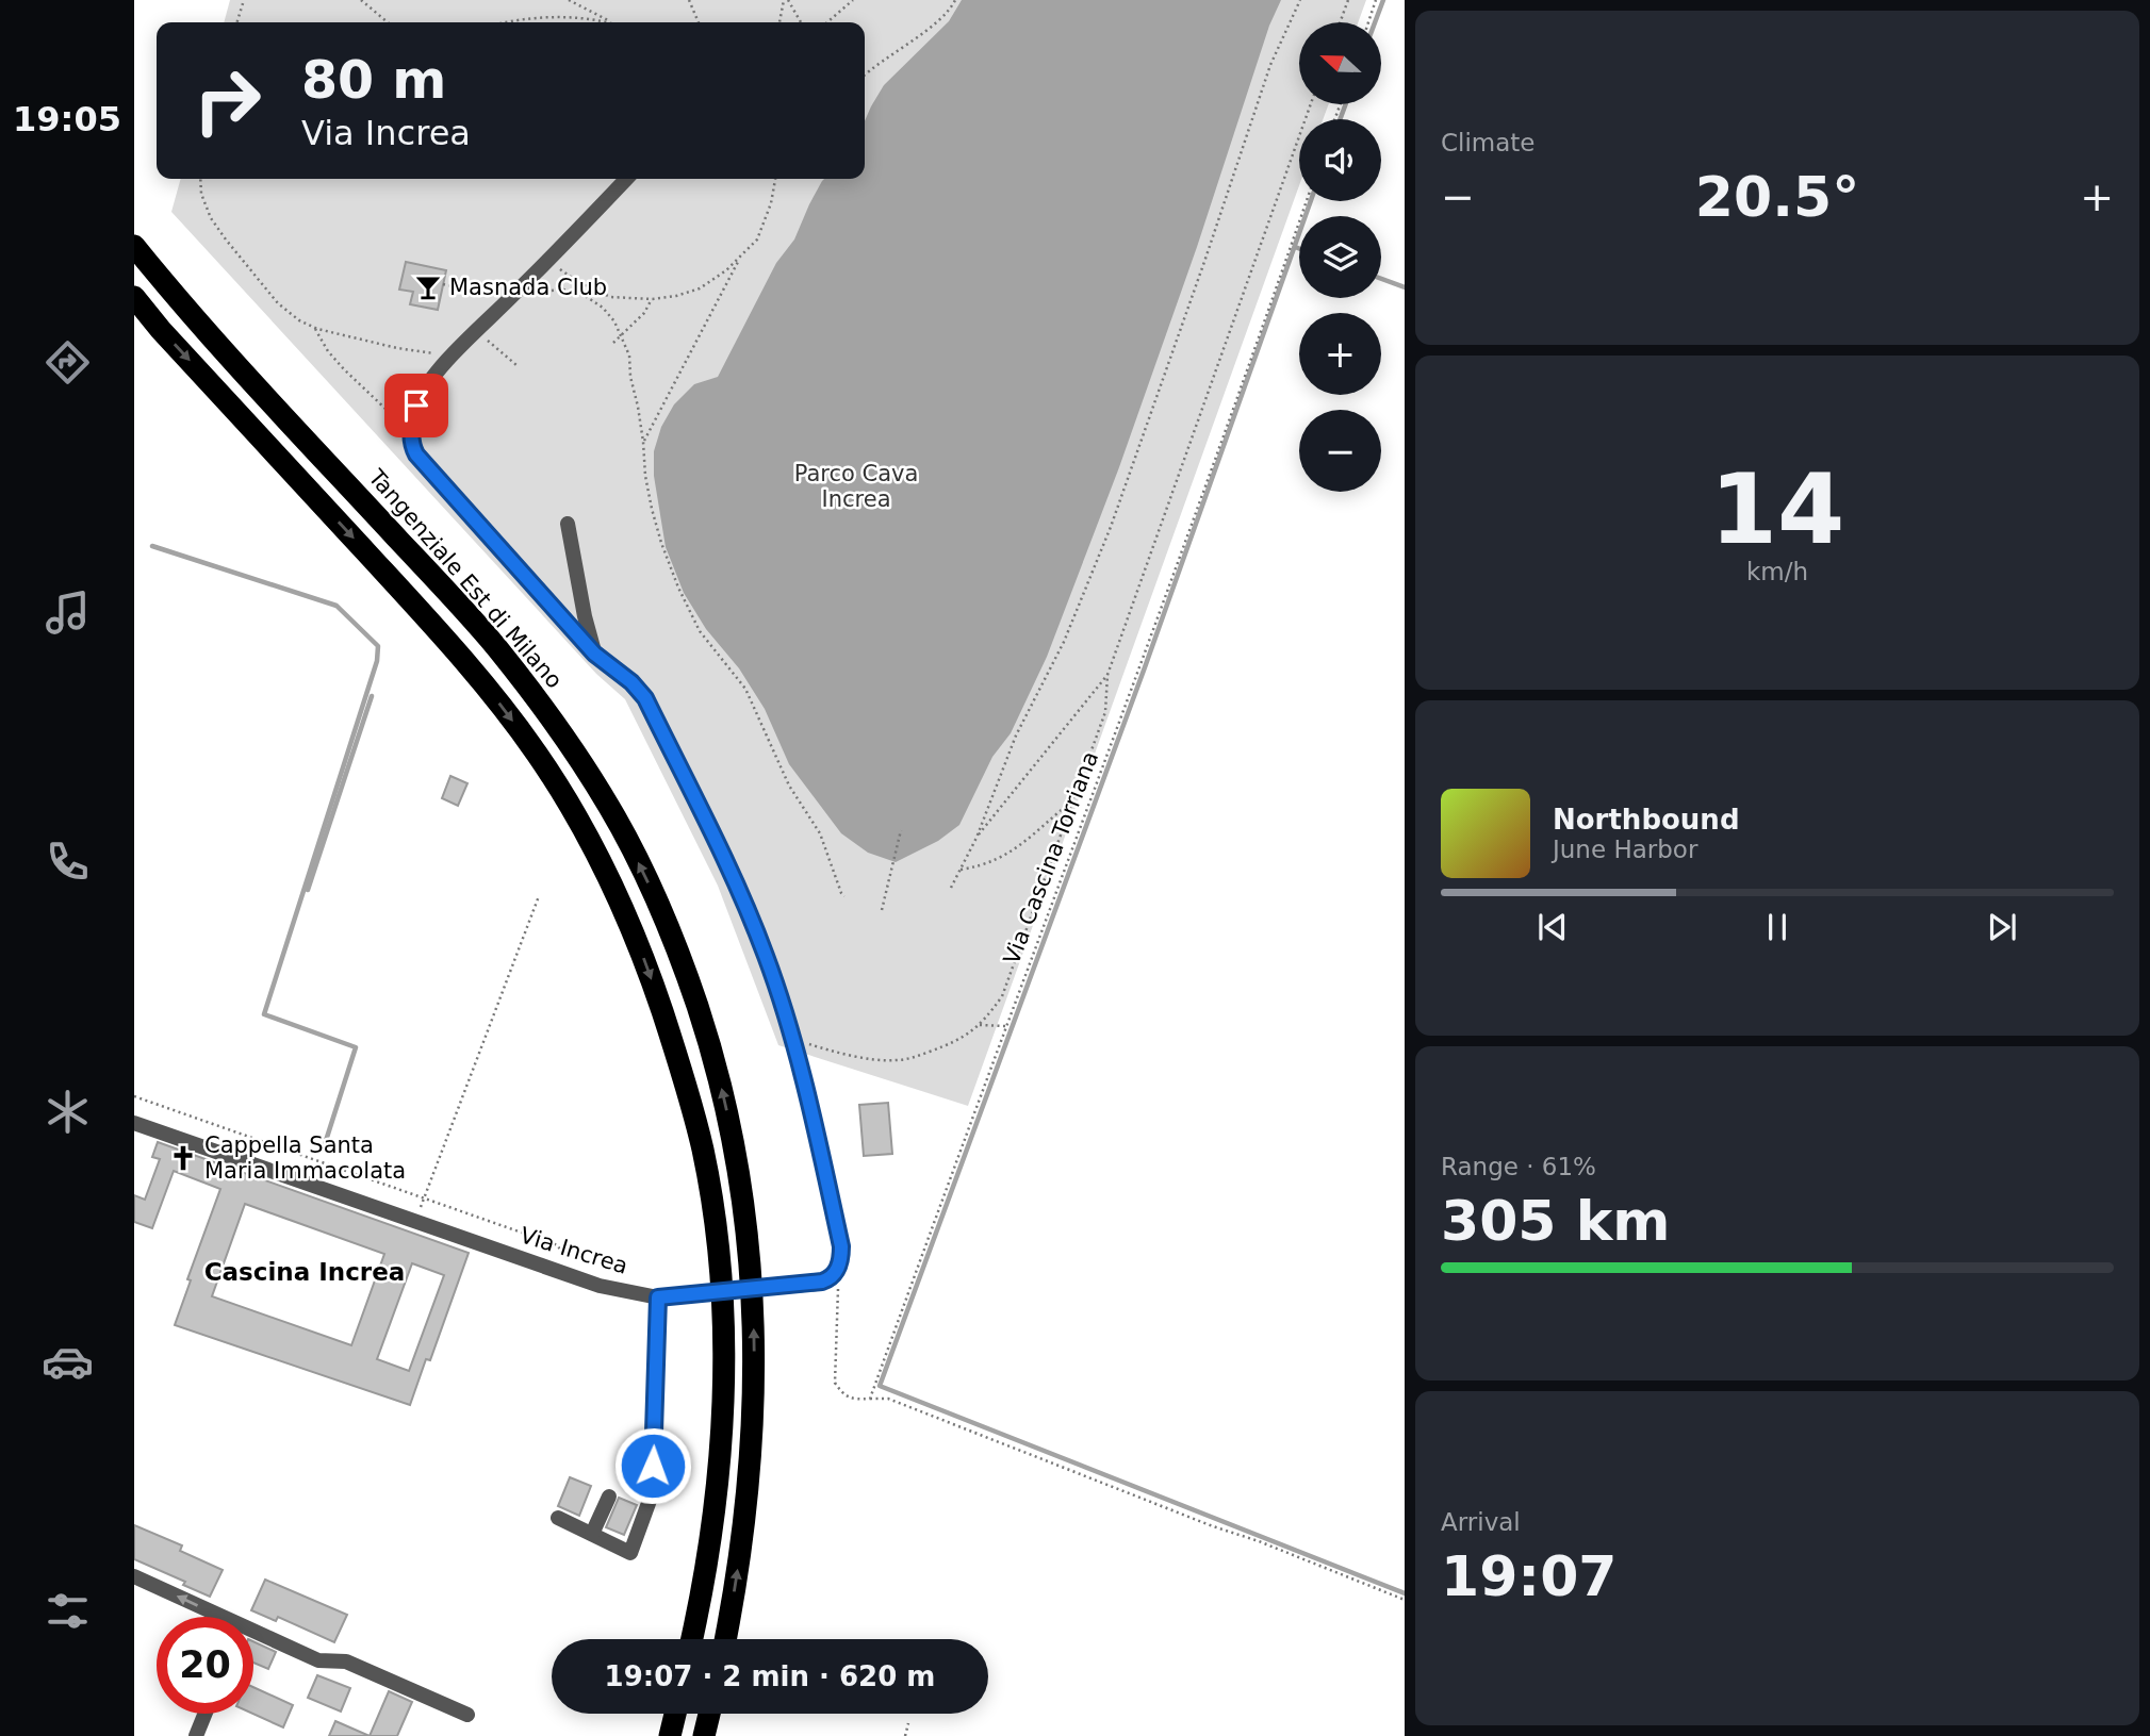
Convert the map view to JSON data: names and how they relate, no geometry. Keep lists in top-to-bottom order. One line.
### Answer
{"streets":{"highway":["Tangenziale Est di Milano"],"street":["Via Increa"],"path":["Via Cascina Torriana"]},"districts":["Cascina Increa"],"parks":["Parco Cava Increa"],"places":{"bar":["Masnada Club"],"church":["Cappella Santa Maria Immacolata"]},"north":"left","page":{"tabs":"19:05","tile":["Climate",["14","km/h"],["Range · 61%","305 km"],["Arrival","19:07"]],"map_buttons":["+","−"],"turn":["80 m","Via Increa"],"heat":["−","20.5°","+"],"song":["Northbound","June Harbor"],"limit":"20","trip":"19:07 · 2 min · 620 m"}}
